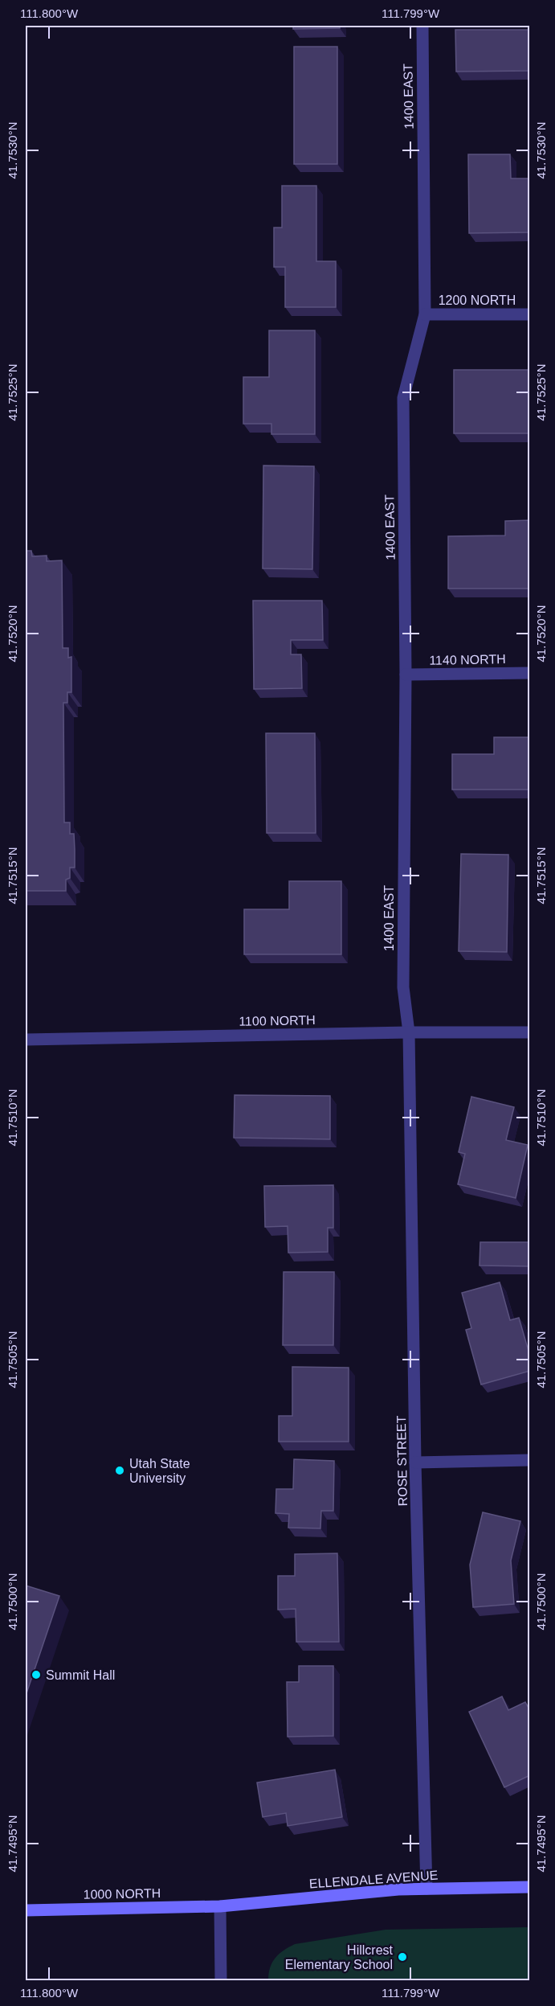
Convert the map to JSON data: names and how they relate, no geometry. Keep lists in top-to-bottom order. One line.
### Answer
{"streets":{"street":["1400 EAST","1200 NORTH","1140 NORTH","1100 NORTH","ROSE STREET","ELLENDALE AVENUE","1000 NORTH"]},"crossings":[["1400 EAST","1200 NORTH"],["1400 EAST","1140 NORTH"],["1400 EAST","1100 NORTH"],["1400 EAST","ROSE STREET"],["1100 NORTH","ROSE STREET"],["ROSE STREET","ELLENDALE AVENUE"],["ELLENDALE AVENUE","1000 NORTH"]],"places":["Utah State University","Summit Hall","Hillcrest Elementary School"],"coordinates":["111.800°W","111.799°W","41.7530°N","41.7525°N","41.7520°N","41.7515°N","41.7510°N","41.7505°N","41.7500°N","41.7495°N"]}
